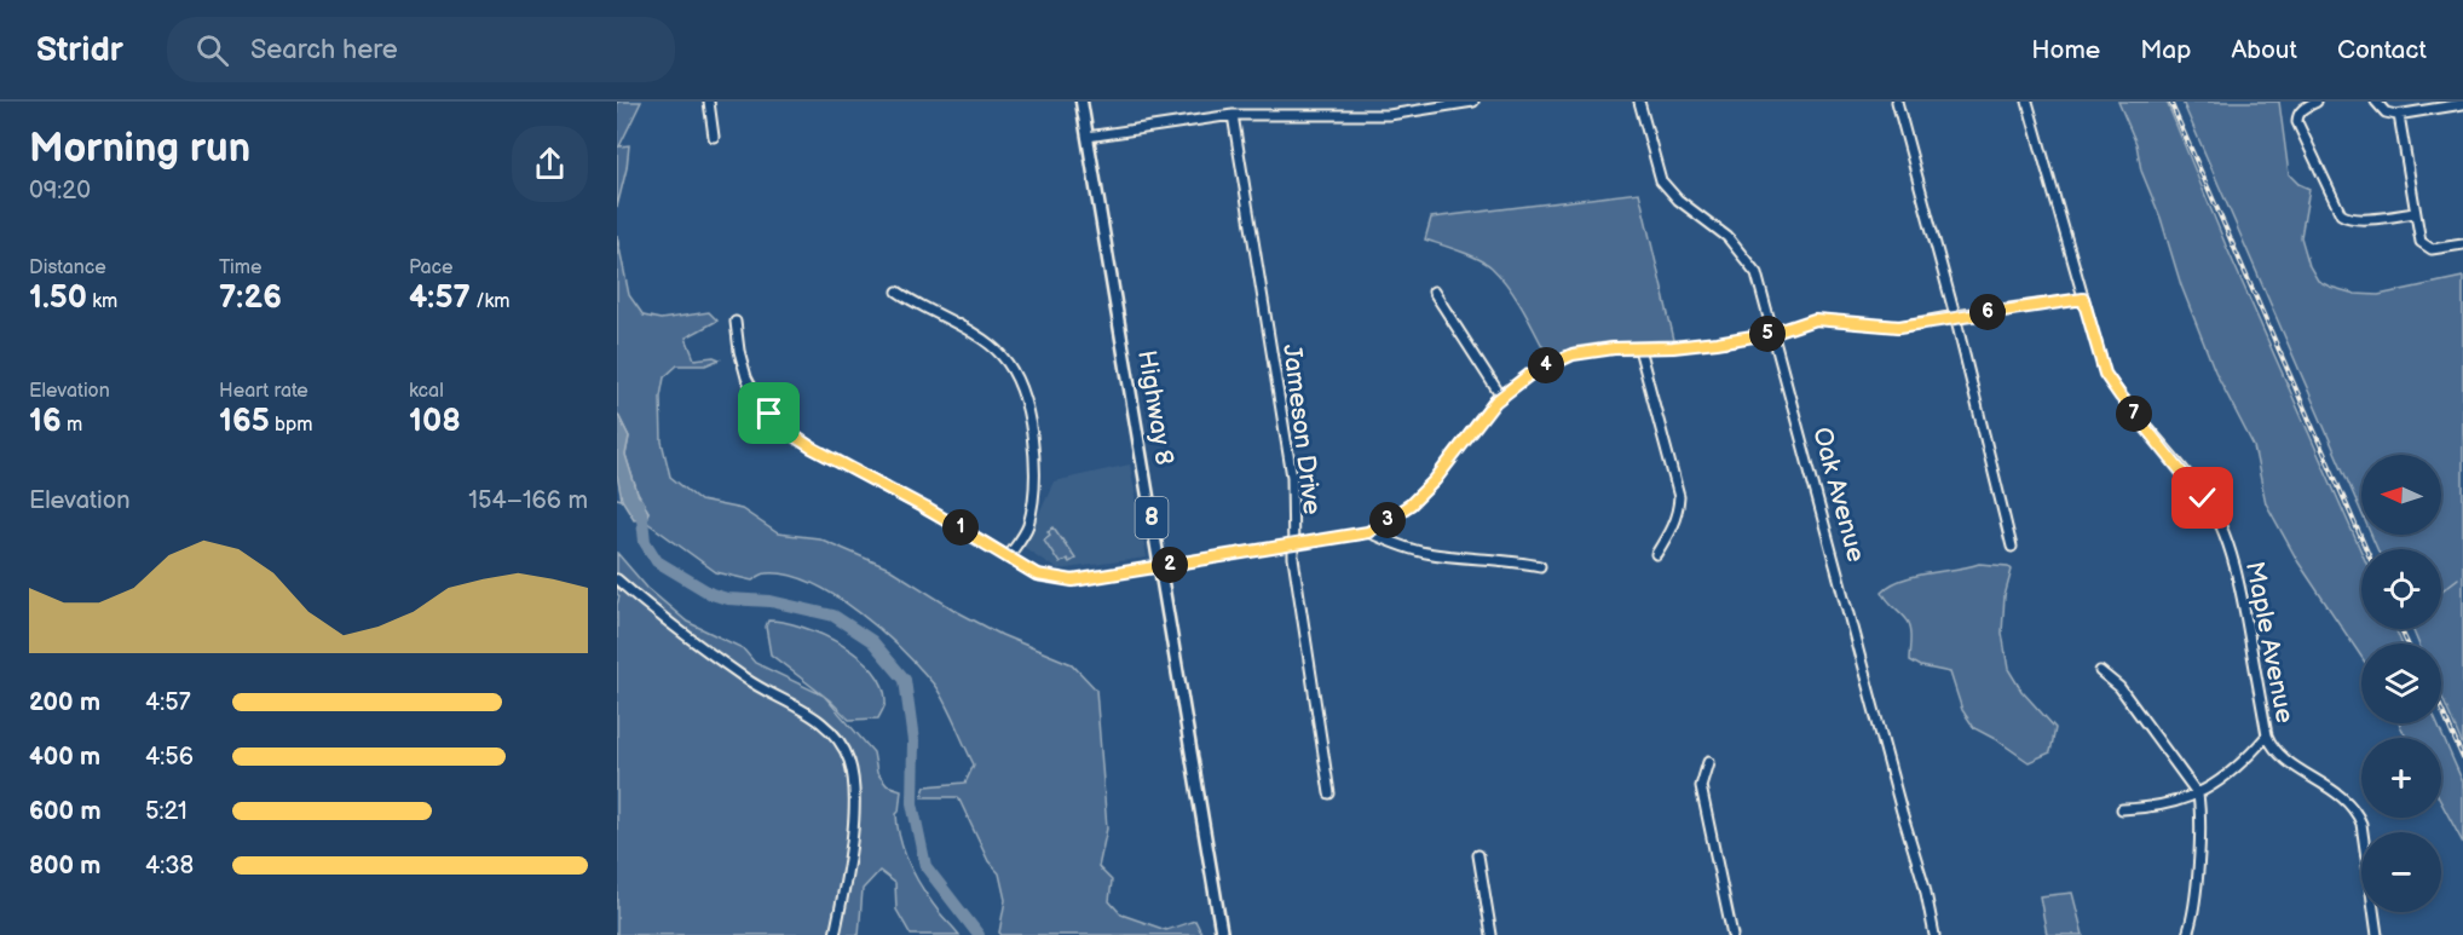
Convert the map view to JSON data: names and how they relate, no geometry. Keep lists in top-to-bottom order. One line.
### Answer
{"streets":{"main road":["Highway 8","8"],"street":["Jameson Drive","Oak Avenue","Maple Avenue"]},"north":"left","page":{"header":"Stridr","search":"Search here","nav":["Home","Map","About","Contact"],"heading":["Morning run","09:20"],"stats":[["Distance","1.50 km"],["Time","7:26"],["Pace","4:57 /km"],["Elevation","16 m"],["Heart rate","165 bpm"],["kcal","108"]],"pins":["6","5","4","7","3","1","2"],"map_buttons":["+","−"],"chart":["Elevation","154–166 m"],"list":[{"name":"200 m","note":"4:57"},{"name":"400 m","note":"4:56"},{"name":"600 m","note":"5:21"},{"name":"800 m","note":"4:38"}]}}
